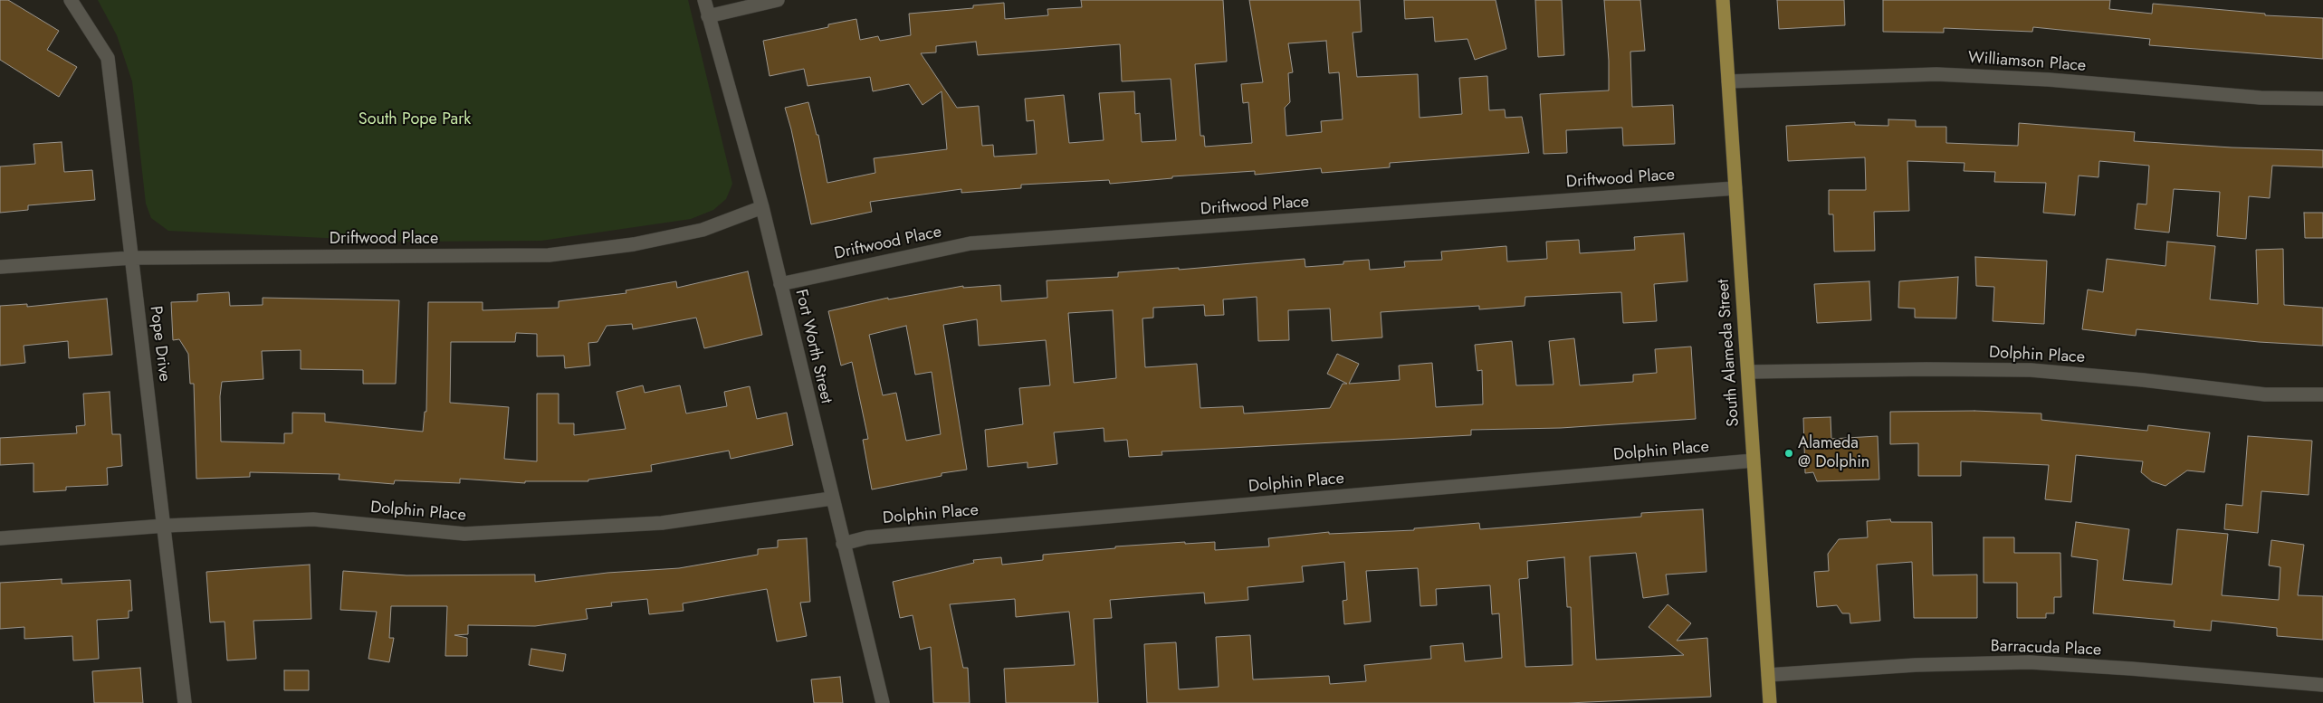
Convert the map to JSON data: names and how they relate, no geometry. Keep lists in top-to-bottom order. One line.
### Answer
{"streets":{"main road":["South Alameda Street"],"street":["Williamson Place","Driftwood Place","Pope Drive","Fort Worth Street","Dolphin Place","Barracuda Place"]},"crossings":[["Williamson Place","South Alameda Street"],["Driftwood Place","Pope Drive"],["Driftwood Place","Fort Worth Street"],["Driftwood Place","South Alameda Street"],["Pope Drive","Dolphin Place"],["Fort Worth Street","Dolphin Place"],["South Alameda Street","Dolphin Place"],["South Alameda Street","Barracuda Place"]],"parks":["South Pope Park"],"places":["Alameda @ Dolphin"]}
